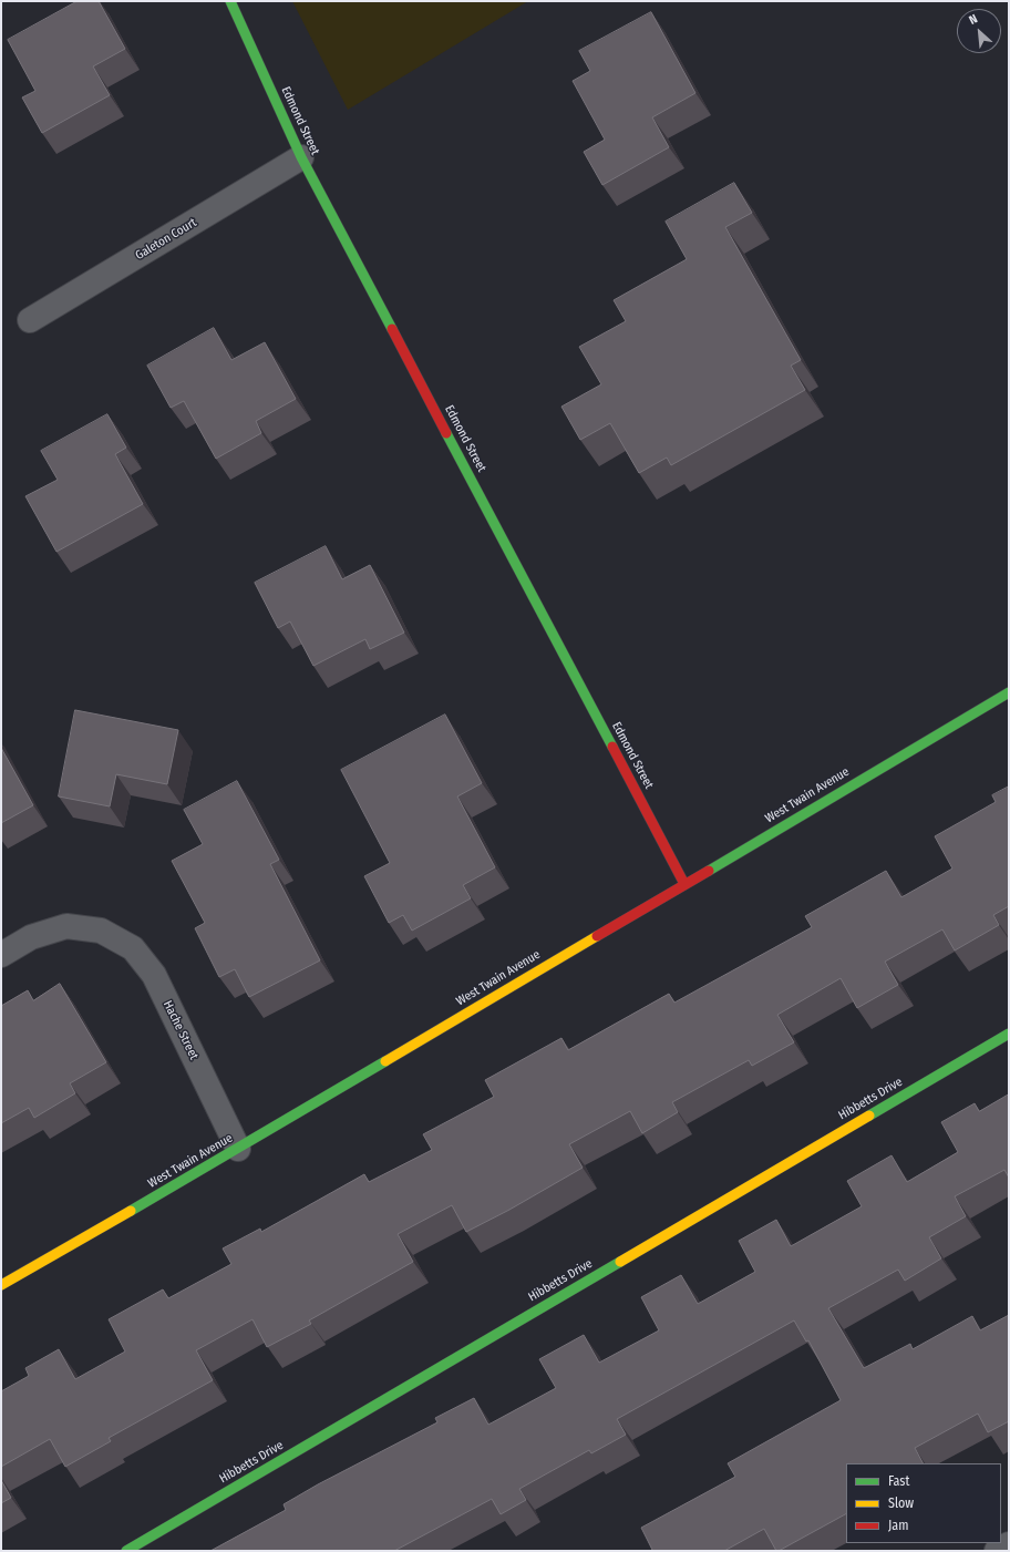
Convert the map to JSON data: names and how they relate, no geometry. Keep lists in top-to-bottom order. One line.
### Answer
{"streets":{"street":["Edmond Street","Galeton Court","West Twain Avenue","Hache Street","Hibbetts Drive"]},"crossings":[["Edmond Street","Galeton Court"],["Edmond Street","West Twain Avenue"],["West Twain Avenue","Hache Street"]],"legend":["Fast","Slow","Jam"],"north":"top left"}
